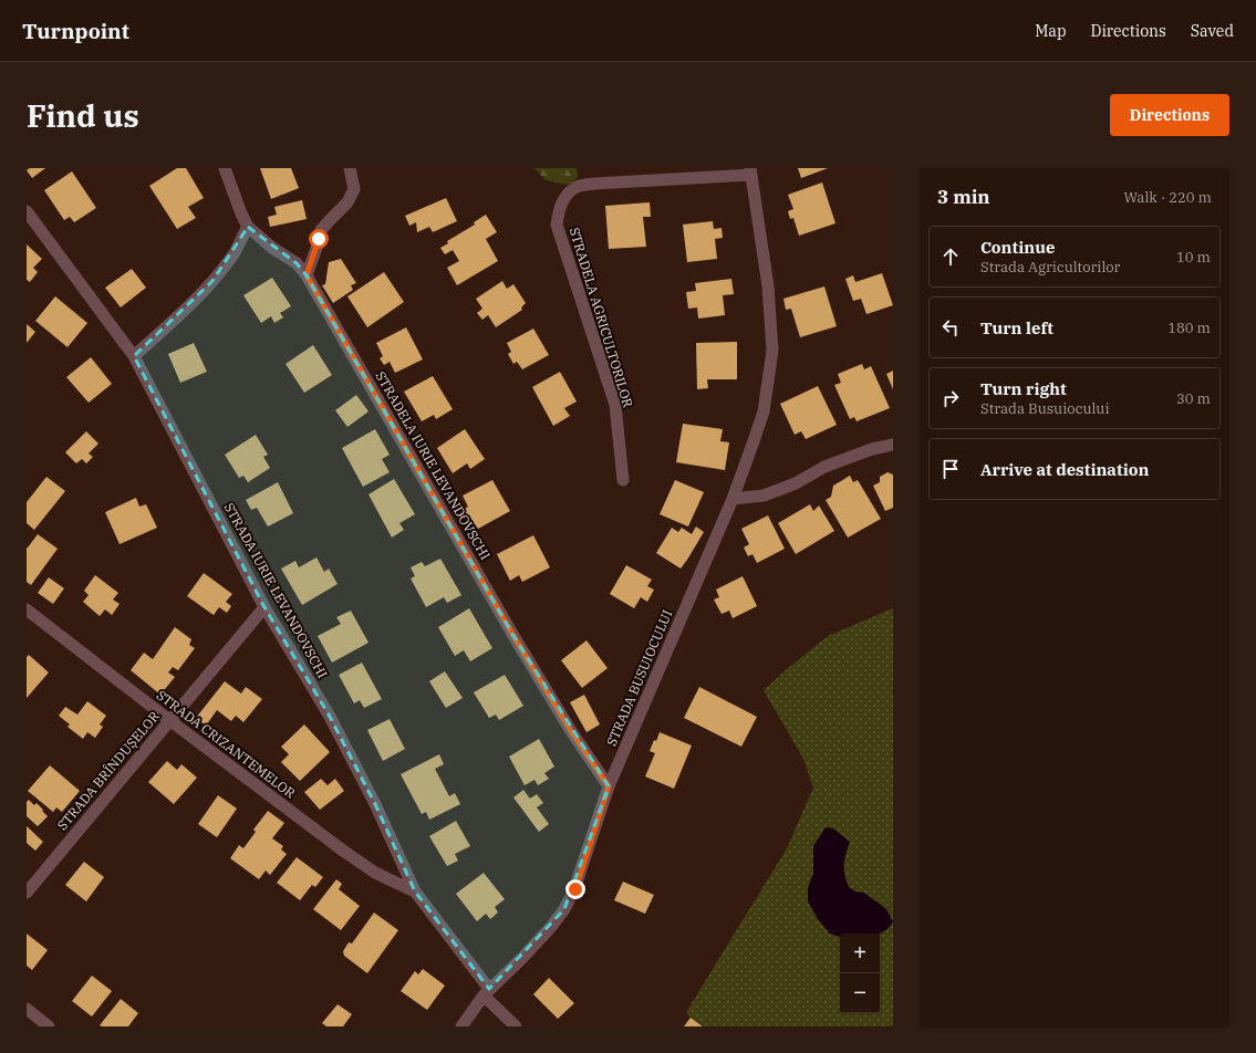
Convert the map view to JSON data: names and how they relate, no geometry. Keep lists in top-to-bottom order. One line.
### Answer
{"streets":{"street":["STRADELA AGRICULTORILOR","STRADELA IURIE LEVANDOVSCHI","STRADA IURIE LEVANDOVSCHI","STRADA BUSUIOCULUI","STRADA CRIZANTEMELOR","STRADA BRÎNDUȘELOR"]},"crossings":[["STRADELA AGRICULTORILOR","STRADA BUSUIOCULUI"],["STRADELA IURIE LEVANDOVSCHI","STRADA BUSUIOCULUI"],["STRADA IURIE LEVANDOVSCHI","STRADA BUSUIOCULUI"],["STRADA IURIE LEVANDOVSCHI","STRADA CRIZANTEMELOR"],["STRADA IURIE LEVANDOVSCHI","STRADA BRÎNDUȘELOR"],["STRADA CRIZANTEMELOR","STRADA BRÎNDUȘELOR"]],"page":{"header":"Turnpoint","nav":["Map","Directions","Saved"],"buttons":"Directions","title":"Find us","heading":["3 min","Walk · 220 m"],"list":[["Continue","Strada Agricultorilor","10 m"],["Turn left","180 m"],["Turn right","Strada Busuiocului","30 m"],"Arrive at destination"],"map_buttons":["+","−"]}}
